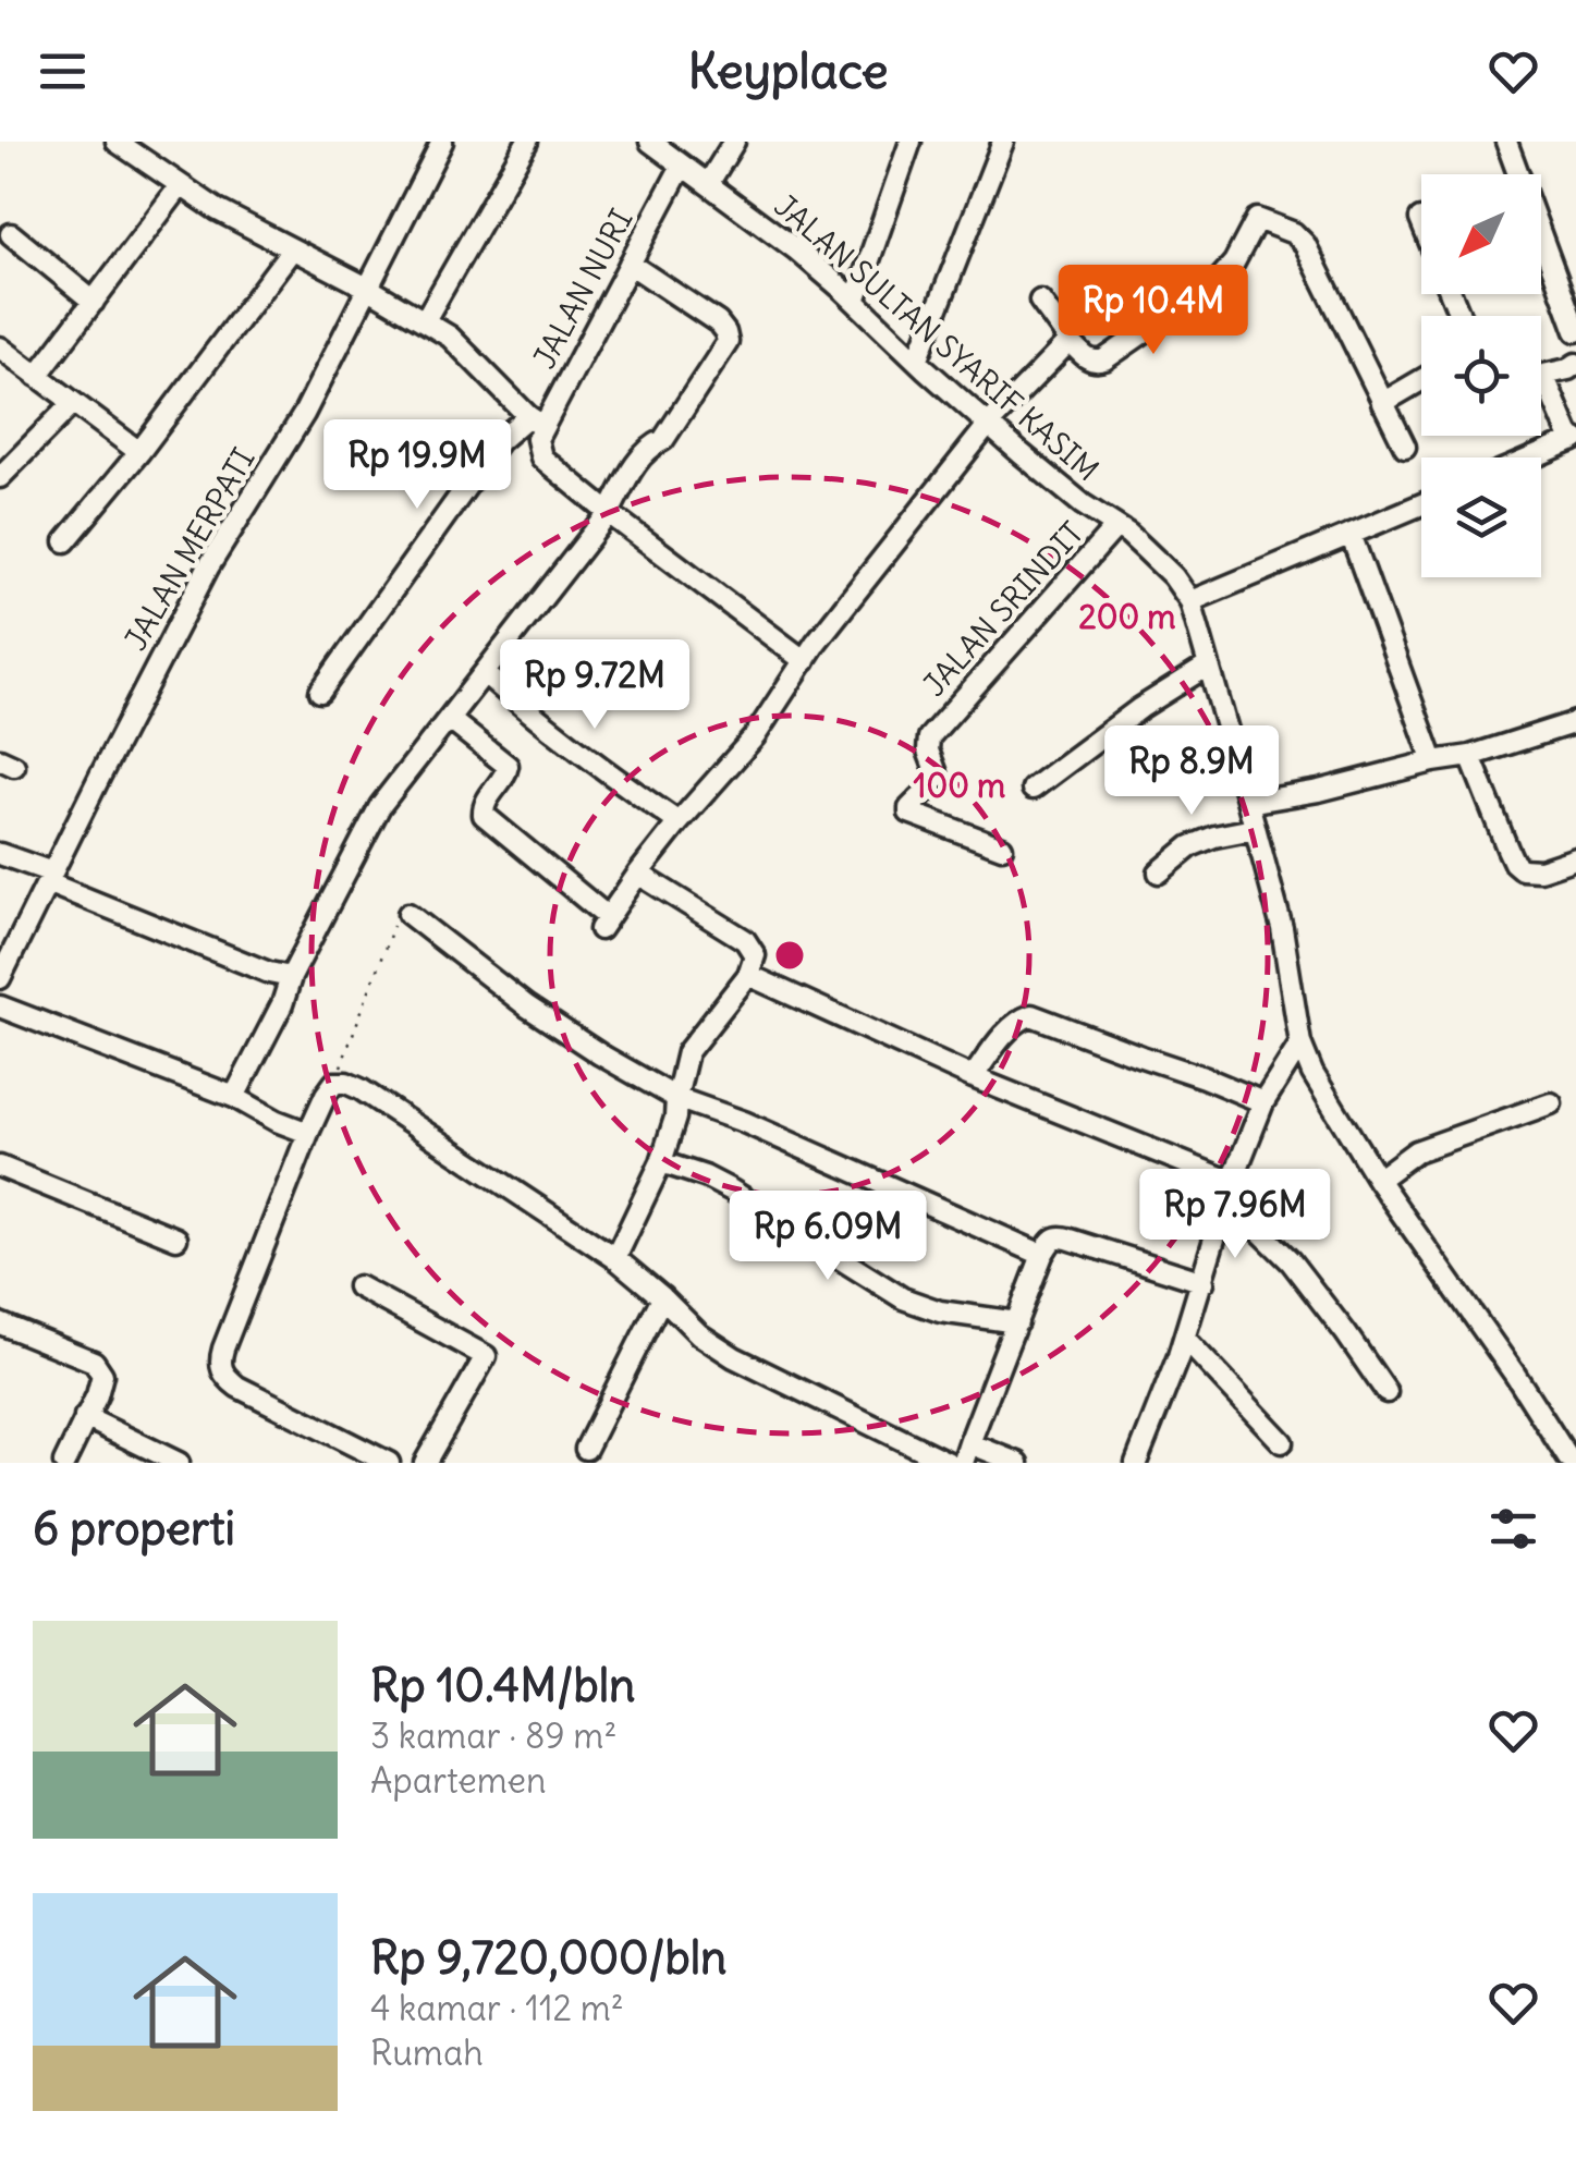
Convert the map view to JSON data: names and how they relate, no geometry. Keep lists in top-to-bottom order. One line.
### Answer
{"streets":{"street":["JALAN NURI","JALAN SULTAN SYARIF KASIM","JALAN MERPATI","JALAN SRINDIT"]},"crossings":[["JALAN NURI","JALAN SULTAN SYARIF KASIM"],["JALAN SULTAN SYARIF KASIM","JALAN SRINDIT"]],"north":"bottom left","page":{"header":"Keyplace","price":["Rp 10.4M","Rp 19.9M","Rp 9.72M","Rp 8.9M","Rp 7.96M","Rp 6.09M"],"heading":"6 properti","list":[{"name":"Rp 10.4M/bln","note":"3 kamar · 89 m² · Apartemen"},{"name":"Rp 9,720,000/bln","note":"4 kamar · 112 m² · Rumah"}]},"rings":["200 m","100 m"]}
